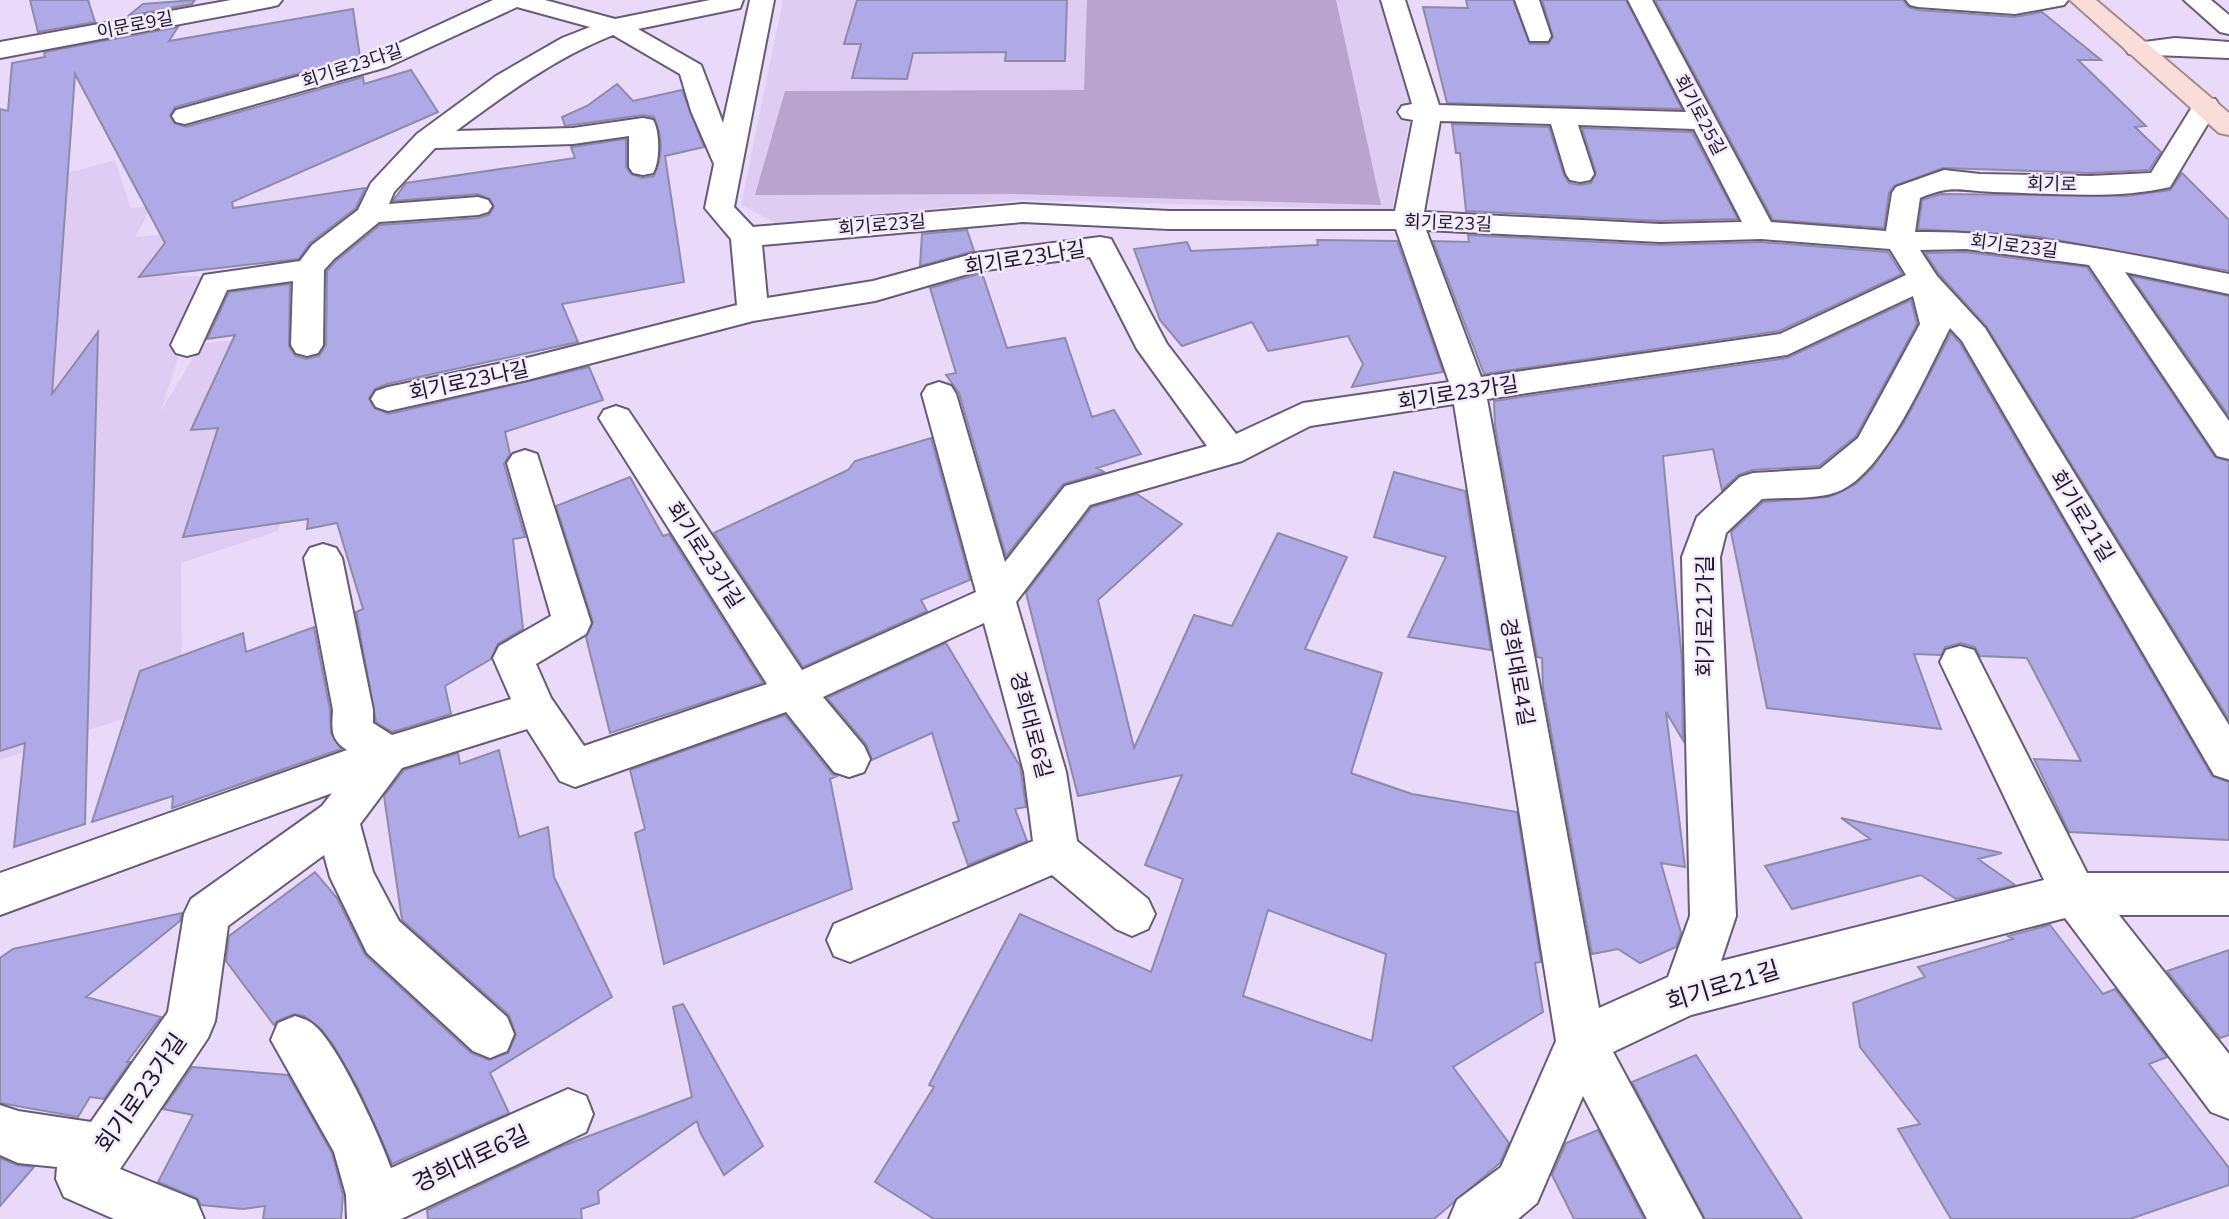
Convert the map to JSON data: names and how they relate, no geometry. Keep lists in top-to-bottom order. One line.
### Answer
{"streets":{"street":["이문로9길","회기로23다길","회기로25길","회기로","회기로23길","회기로23나길","회기로23가길","회기로21길","회기로21가길","경희대로4길","경희대로6길"]},"crossings":[["회기로25길","회기로23길"],["회기로","회기로23길"],["회기로23길","경희대로4길"],["회기로23나길","회기로23가길"],["회기로23가길","회기로21길"],["회기로23가길","회기로21가길"],["회기로23가길","경희대로4길"],["회기로23가길","경희대로6길"],["회기로21길","회기로21가길"],["회기로21길","경희대로4길"]]}
